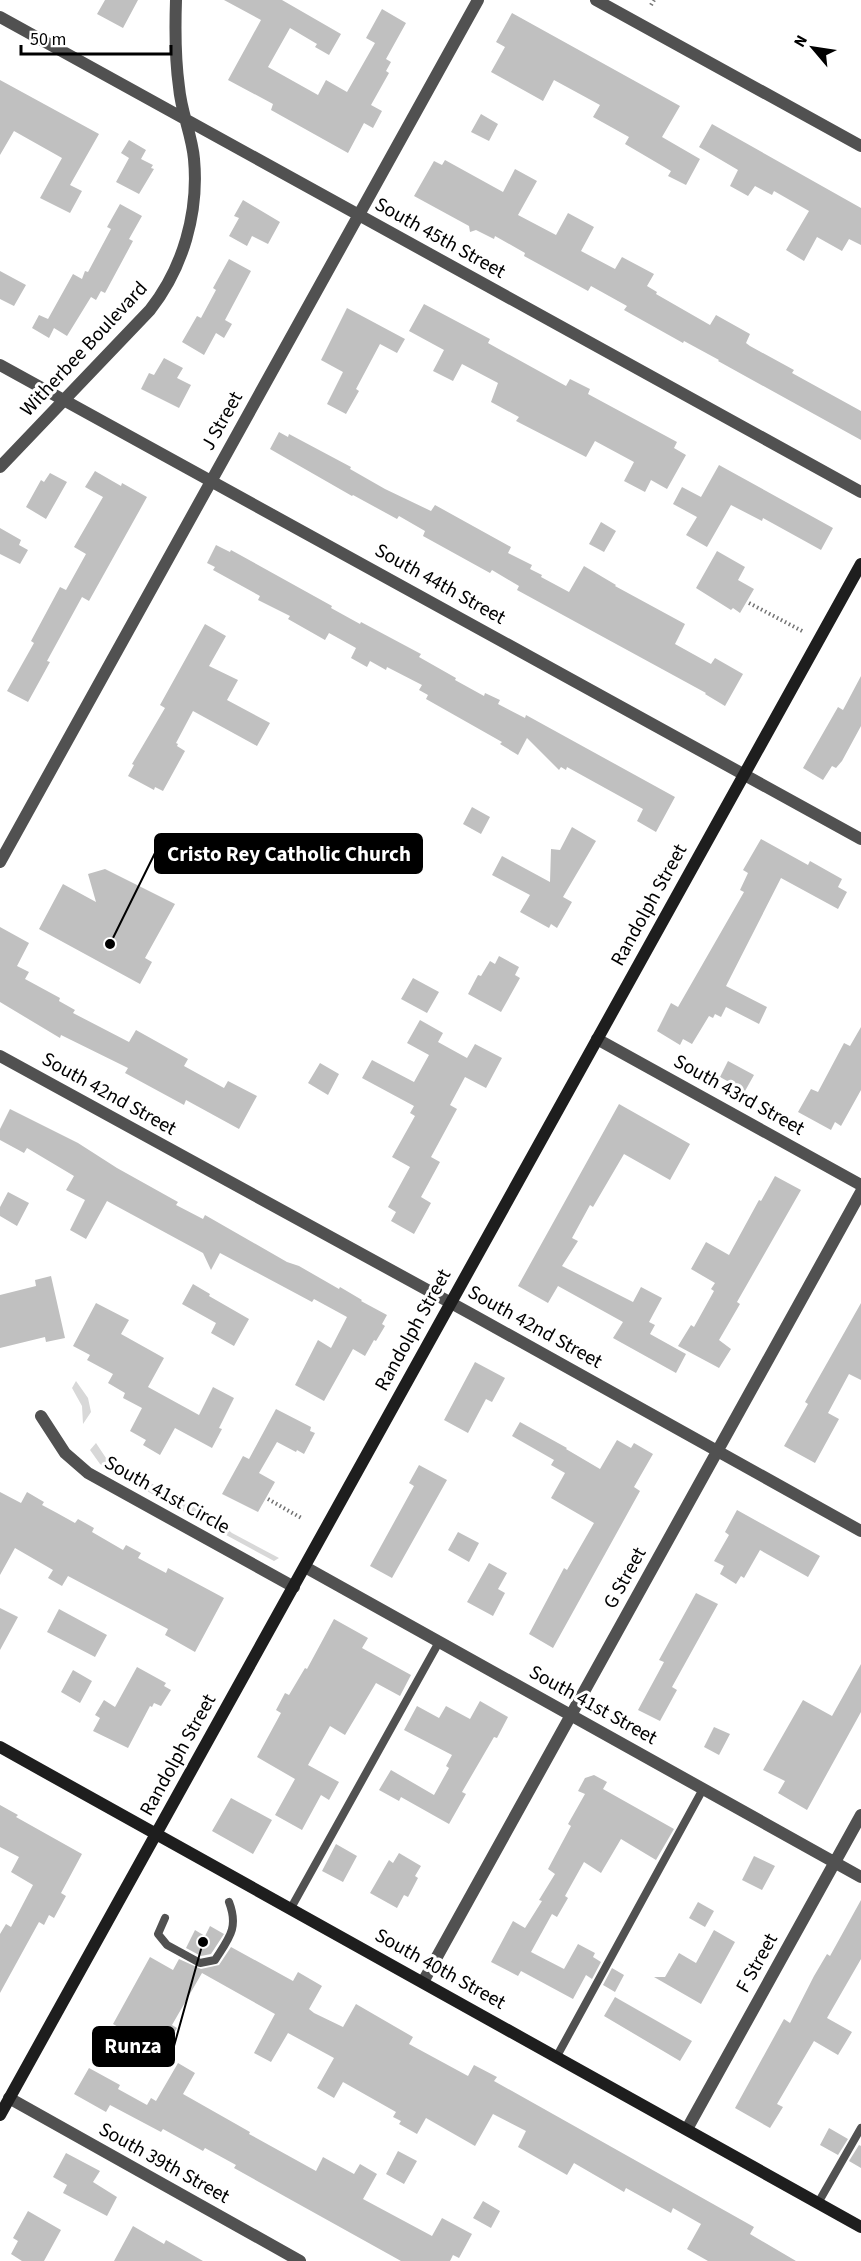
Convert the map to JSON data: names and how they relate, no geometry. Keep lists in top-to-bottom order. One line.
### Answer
{"streets":{"main road":["Randolph Street","South 40th Street"],"street":["South 45th Street","Witherbee Boulevard","J Street","South 44th Street","South 42nd Street","South 43rd Street","South 41st Circle","G Street","South 41st Street","F Street","South 39th Street"]},"crossings":[["South 45th Street","Witherbee Boulevard"],["South 45th Street","J Street"],["Witherbee Boulevard","South 44th Street"],["J Street","South 44th Street"],["South 44th Street","Randolph Street"],["Randolph Street","South 42nd Street"],["Randolph Street","South 43rd Street"],["Randolph Street","South 41st Circle"],["Randolph Street","South 41st Street"],["Randolph Street","South 40th Street"],["Randolph Street","South 39th Street"],["South 42nd Street","G Street"],["G Street","South 41st Street"],["G Street","South 40th Street"],["South 41st Street","F Street"],["F Street","South 40th Street"]],"places":["Cristo Rey Catholic Church","Runza"],"scale_bar":"50 m","north":"top left"}
